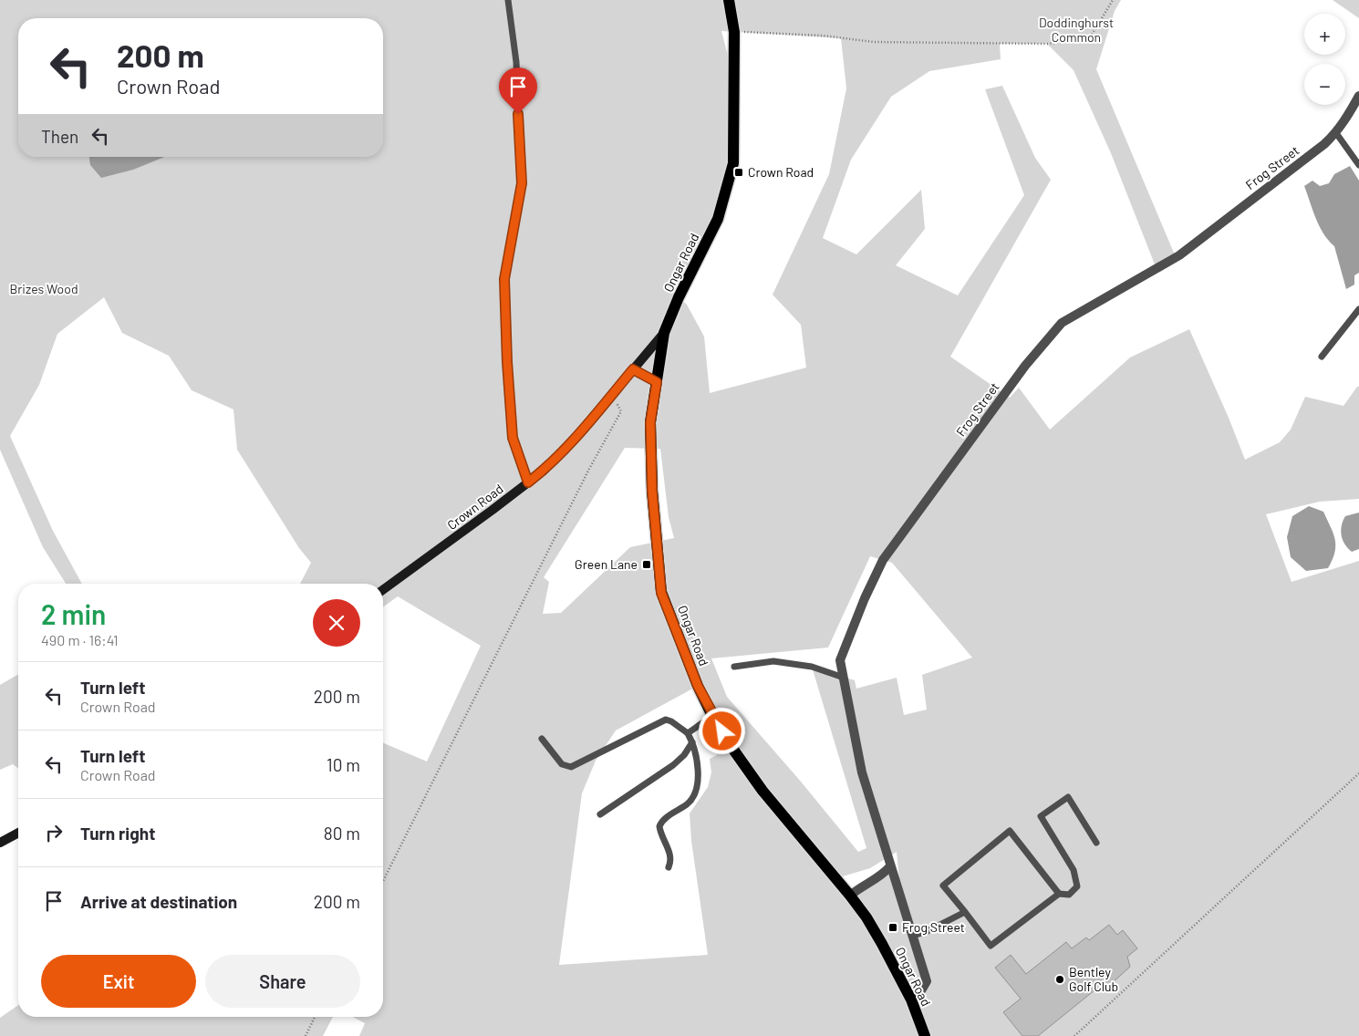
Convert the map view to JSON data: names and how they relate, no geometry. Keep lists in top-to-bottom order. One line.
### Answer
{"streets":{"main road":["Ongar Road"],"street":["Frog Street","Crown Road"]},"crossings":[["Frog Street","Ongar Road"],["Ongar Road","Crown Road"]],"parks":["Doddinghurst Common","Brizes Wood"],"places":{"transit":["Crown Road","Green Lane","Frog Street"],"other":["Bentley Golf Club"]},"page":{"map_buttons":["+","−"],"turn":["200 m","Crown Road"],"then":"Then","heading":["2 min","490 m · 16:41"],"list":[{"name":"Turn left","note":"Crown Road","value":"200 m"},{"name":"Turn left","note":"Crown Road","value":"10 m"},{"name":"Turn right","value":"80 m"},{"name":"Arrive at destination","value":"200 m"}],"buttons":["Exit","Share"]}}
